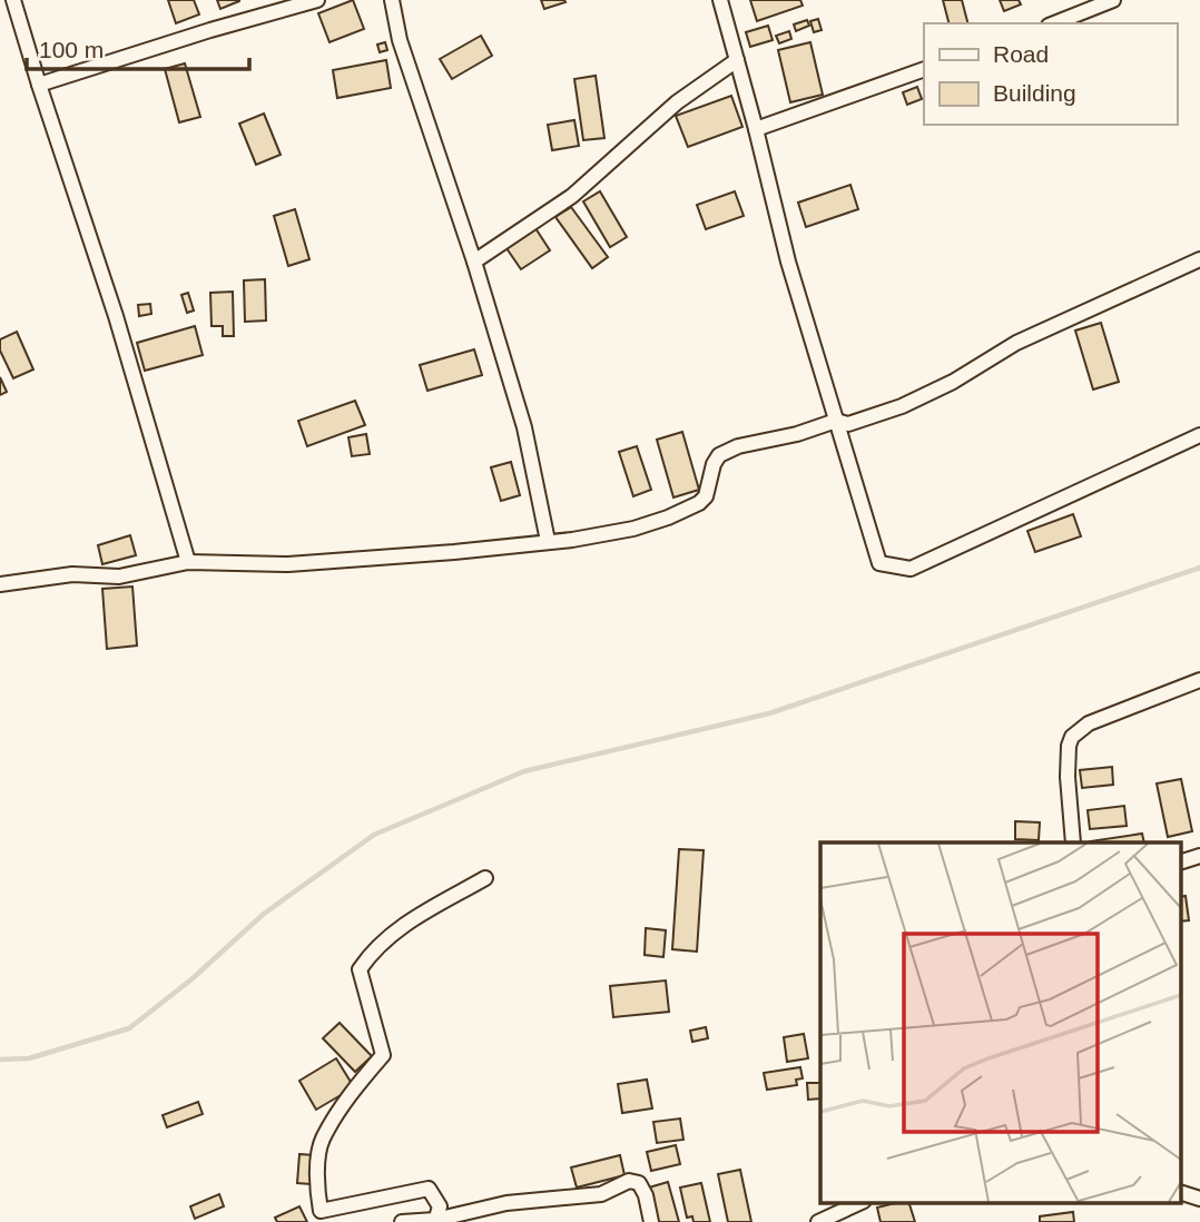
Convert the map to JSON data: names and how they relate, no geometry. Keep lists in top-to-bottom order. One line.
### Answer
{"legend":["Road","Building"],"scale_bar":"100 m"}
